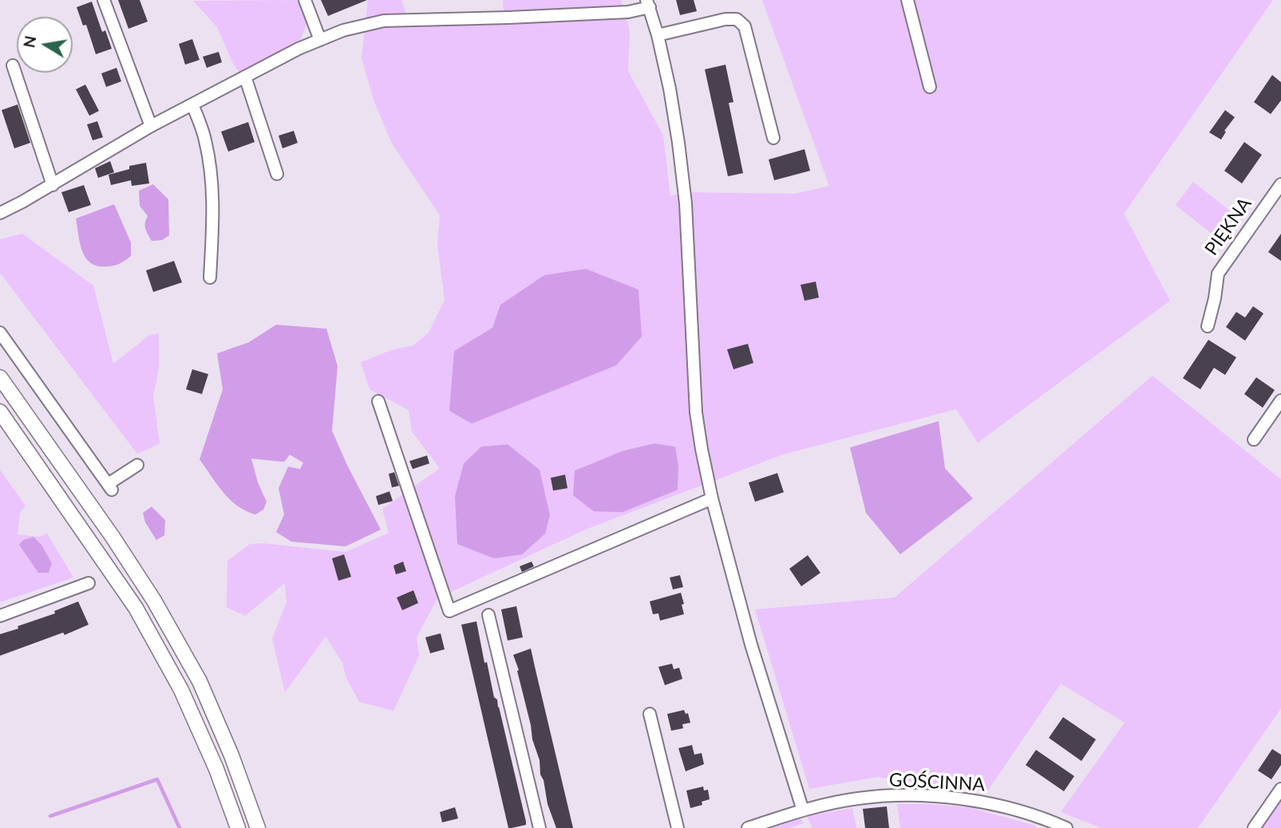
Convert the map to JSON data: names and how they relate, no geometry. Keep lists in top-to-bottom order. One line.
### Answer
{"streets":{"street":["PIĘKNA","GOŚCINNA"]},"north":"left"}
